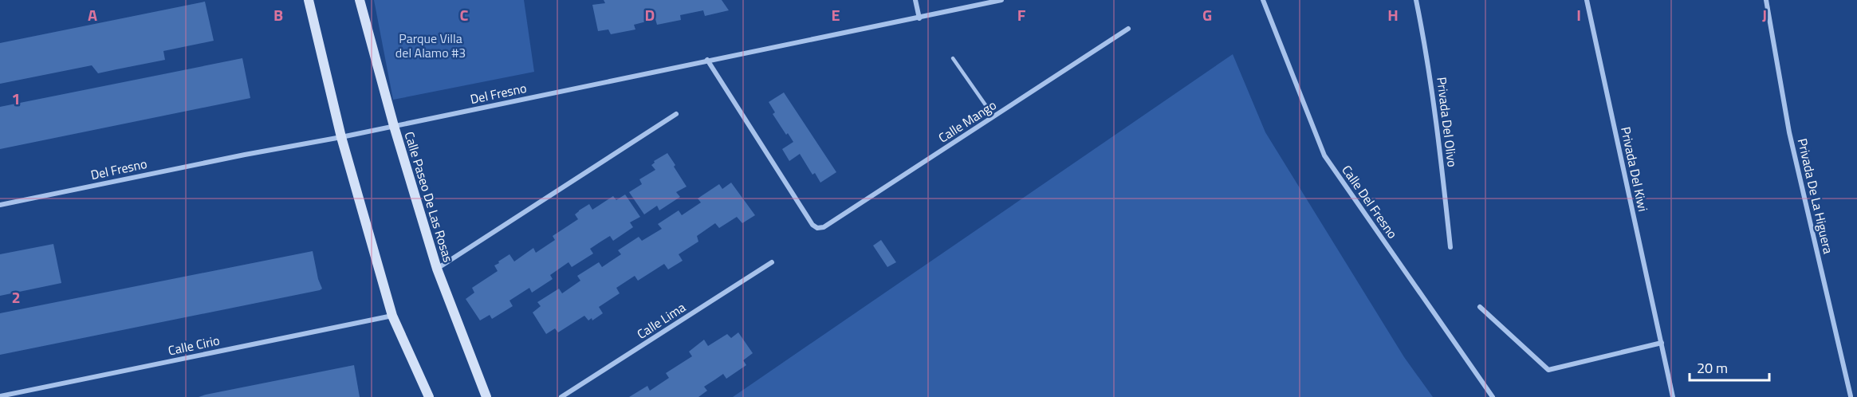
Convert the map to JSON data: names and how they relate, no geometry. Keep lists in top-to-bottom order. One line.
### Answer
{"streets":{"street":["Del Fresno","Calle Mango","Privada Del Olivo","Privada Del Kiwi","Privada De La Higuera","Calle Paseo De Las Rosas","Calle Del Fresno","Calle Lima","Calle Cirio"]},"crossings":[["Del Fresno","Calle Mango"],["Del Fresno","Calle Paseo De Las Rosas"]],"parks":["Parque Villa del Alamo #3"],"scale_bar":"20 m","grid":{"columns":["A","B","C","D","E","F","G","H","I","J"],"rows":["1","2"]}}
